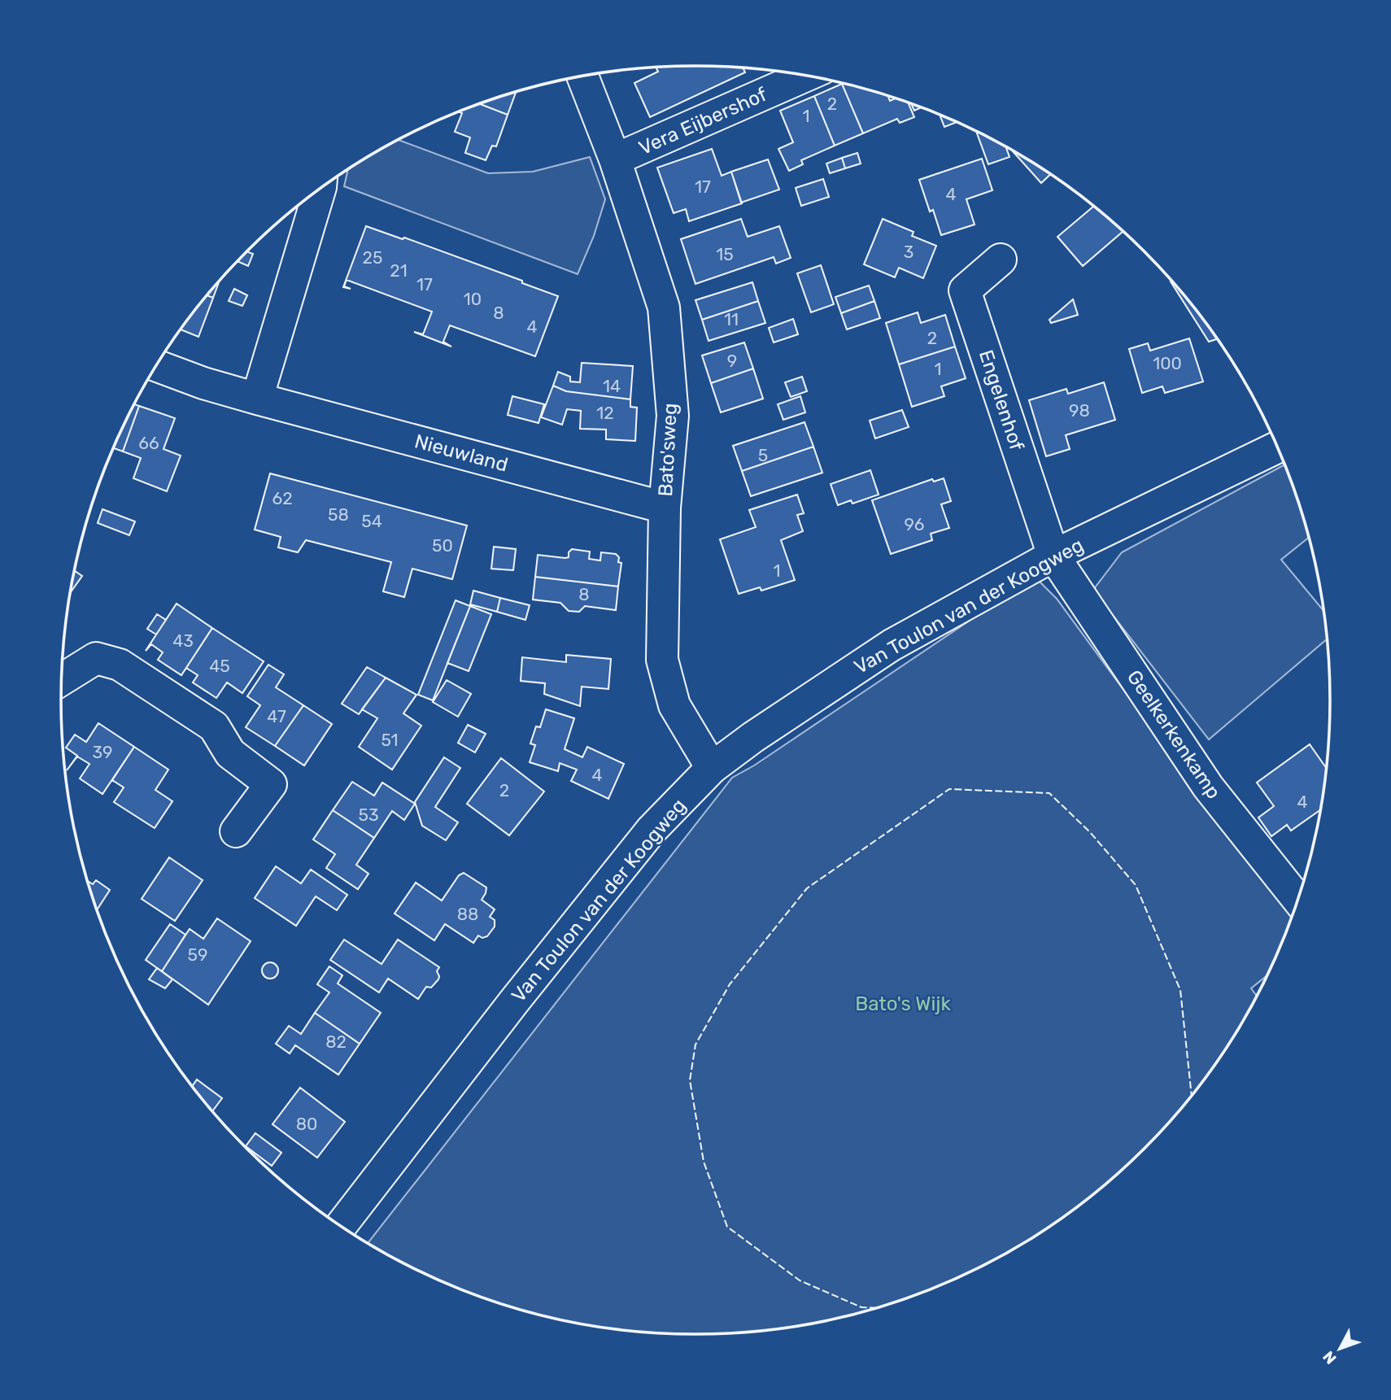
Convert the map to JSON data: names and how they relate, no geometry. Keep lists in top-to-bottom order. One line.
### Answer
{"streets":{"street":["Vera Eijbershof","Engelenhof","Bato'sweg","Nieuwland","Van Toulon van der Koogweg","Geelkerkenkamp"]},"crossings":[["Vera Eijbershof","Bato'sweg"],["Engelenhof","Van Toulon van der Koogweg"],["Engelenhof","Geelkerkenkamp"],["Bato'sweg","Nieuwland"],["Bato'sweg","Van Toulon van der Koogweg"],["Van Toulon van der Koogweg","Geelkerkenkamp"]],"parks":["Bato's Wijk"],"house_numbers":["2","1","17","4","3","15","25","21","17","10","8","11","4","2","9","100","1","14","98","12","66","5","62","58","54","96","50","1","8","43","45","47","51","39","4","2","4","53","88","59","82","80"],"north":"bottom left"}
